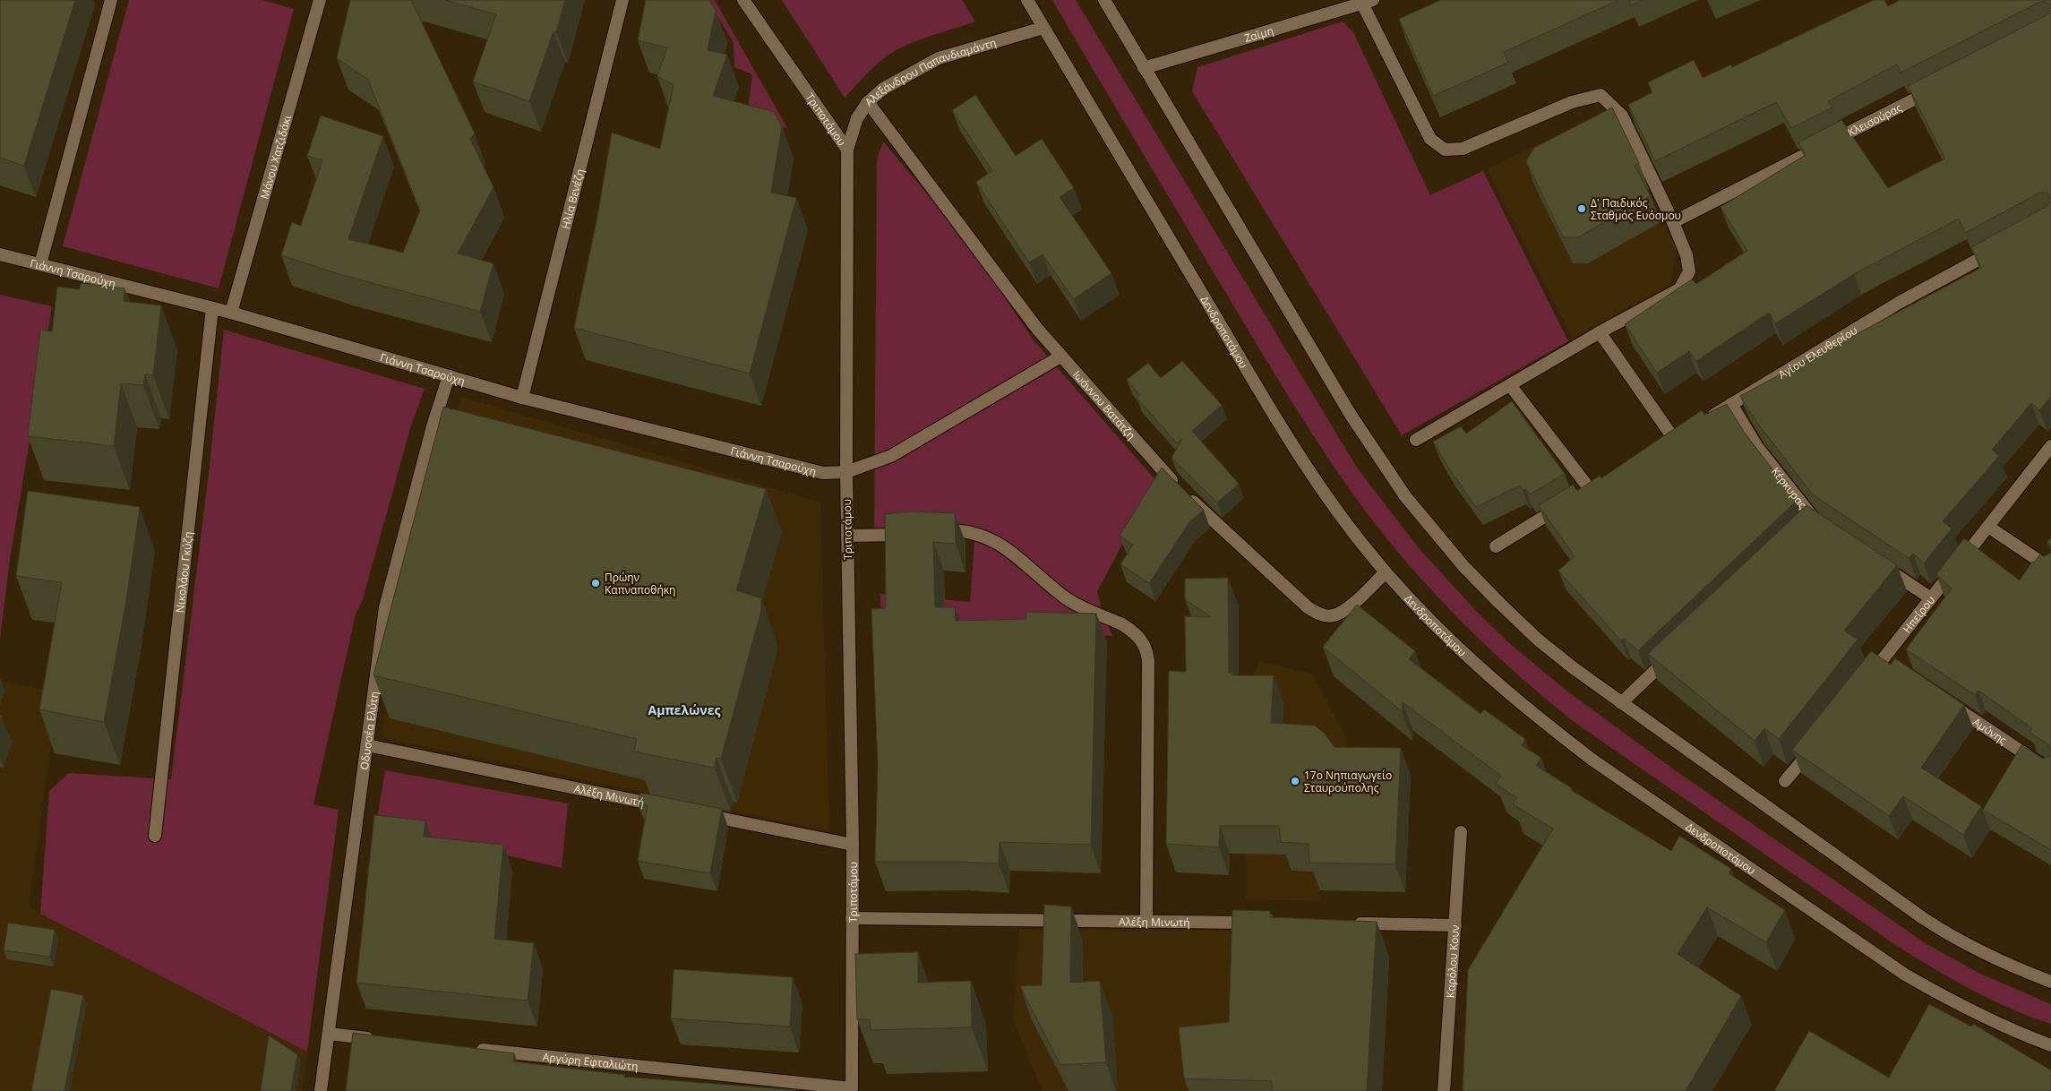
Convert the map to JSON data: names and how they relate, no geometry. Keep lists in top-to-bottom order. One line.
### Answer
{"streets":{"street":["Ζαϊμη","Αλεξάνδρου Παπανδιαμάντη","Τριποτάμου","Κλεισούρας","Μάνου Χατζιδάκι","Ηλία Βενέζη","Γιάννη Τσαρούχη","Δενδροποτάμου","Αγίου Ελευθερίου","Ιωάννου Βατάτζη","Κέρκυρας","Νικολάου Γκύζη","Ηπείρου","Οδυσσέα Ελύτη","Αμύνης","Αλέξη Μινωτή","Καρόλου Κουν","Αργύρη Εφταλιώτη"]},"crossings":[["Αλεξάνδρου Παπανδιαμάντη","Τριποτάμου"],["Αλεξάνδρου Παπανδιαμάντη","Δενδροποτάμου"],["Αλεξάνδρου Παπανδιαμάντη","Ιωάννου Βατάτζη"],["Τριποτάμου","Γιάννη Τσαρούχη"],["Τριποτάμου","Αλέξη Μινωτή"],["Τριποτάμου","Αργύρη Εφταλιώτη"],["Μάνου Χατζιδάκι","Γιάννη Τσαρούχη"],["Ηλία Βενέζη","Γιάννη Τσαρούχη"],["Γιάννη Τσαρούχη","Ιωάννου Βατάτζη"],["Γιάννη Τσαρούχη","Νικολάου Γκύζη"],["Γιάννη Τσαρούχη","Οδυσσέα Ελύτη"],["Δενδροποτάμου","Ιωάννου Βατάτζη"],["Αγίου Ελευθερίου","Κέρκυρας"],["Οδυσσέα Ελύτη","Αλέξη Μινωτή"]],"districts":["Αμπελώνες"],"places":["Δ' Παιδικός Σταθμός Ευόσμου","Πρώην Καπναποθήκη","17ο Νηπιαγωγείο Σταυρούπολης"]}
